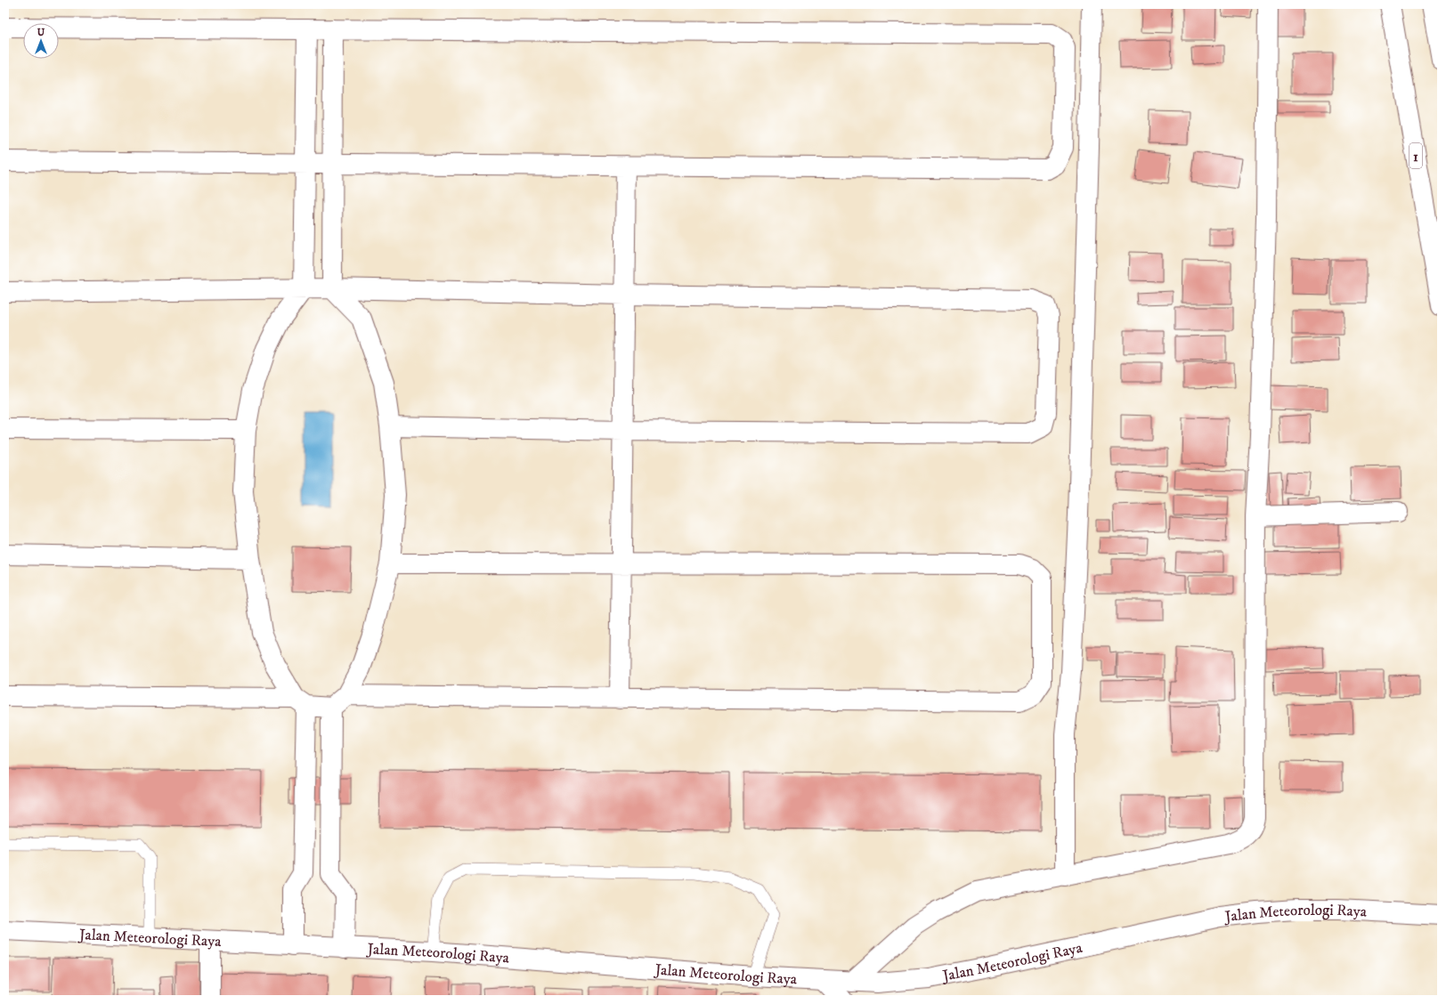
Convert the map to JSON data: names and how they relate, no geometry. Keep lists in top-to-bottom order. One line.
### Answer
{"streets":{"main road":["1","Jalan Meteorologi Raya"]},"north":"top"}
